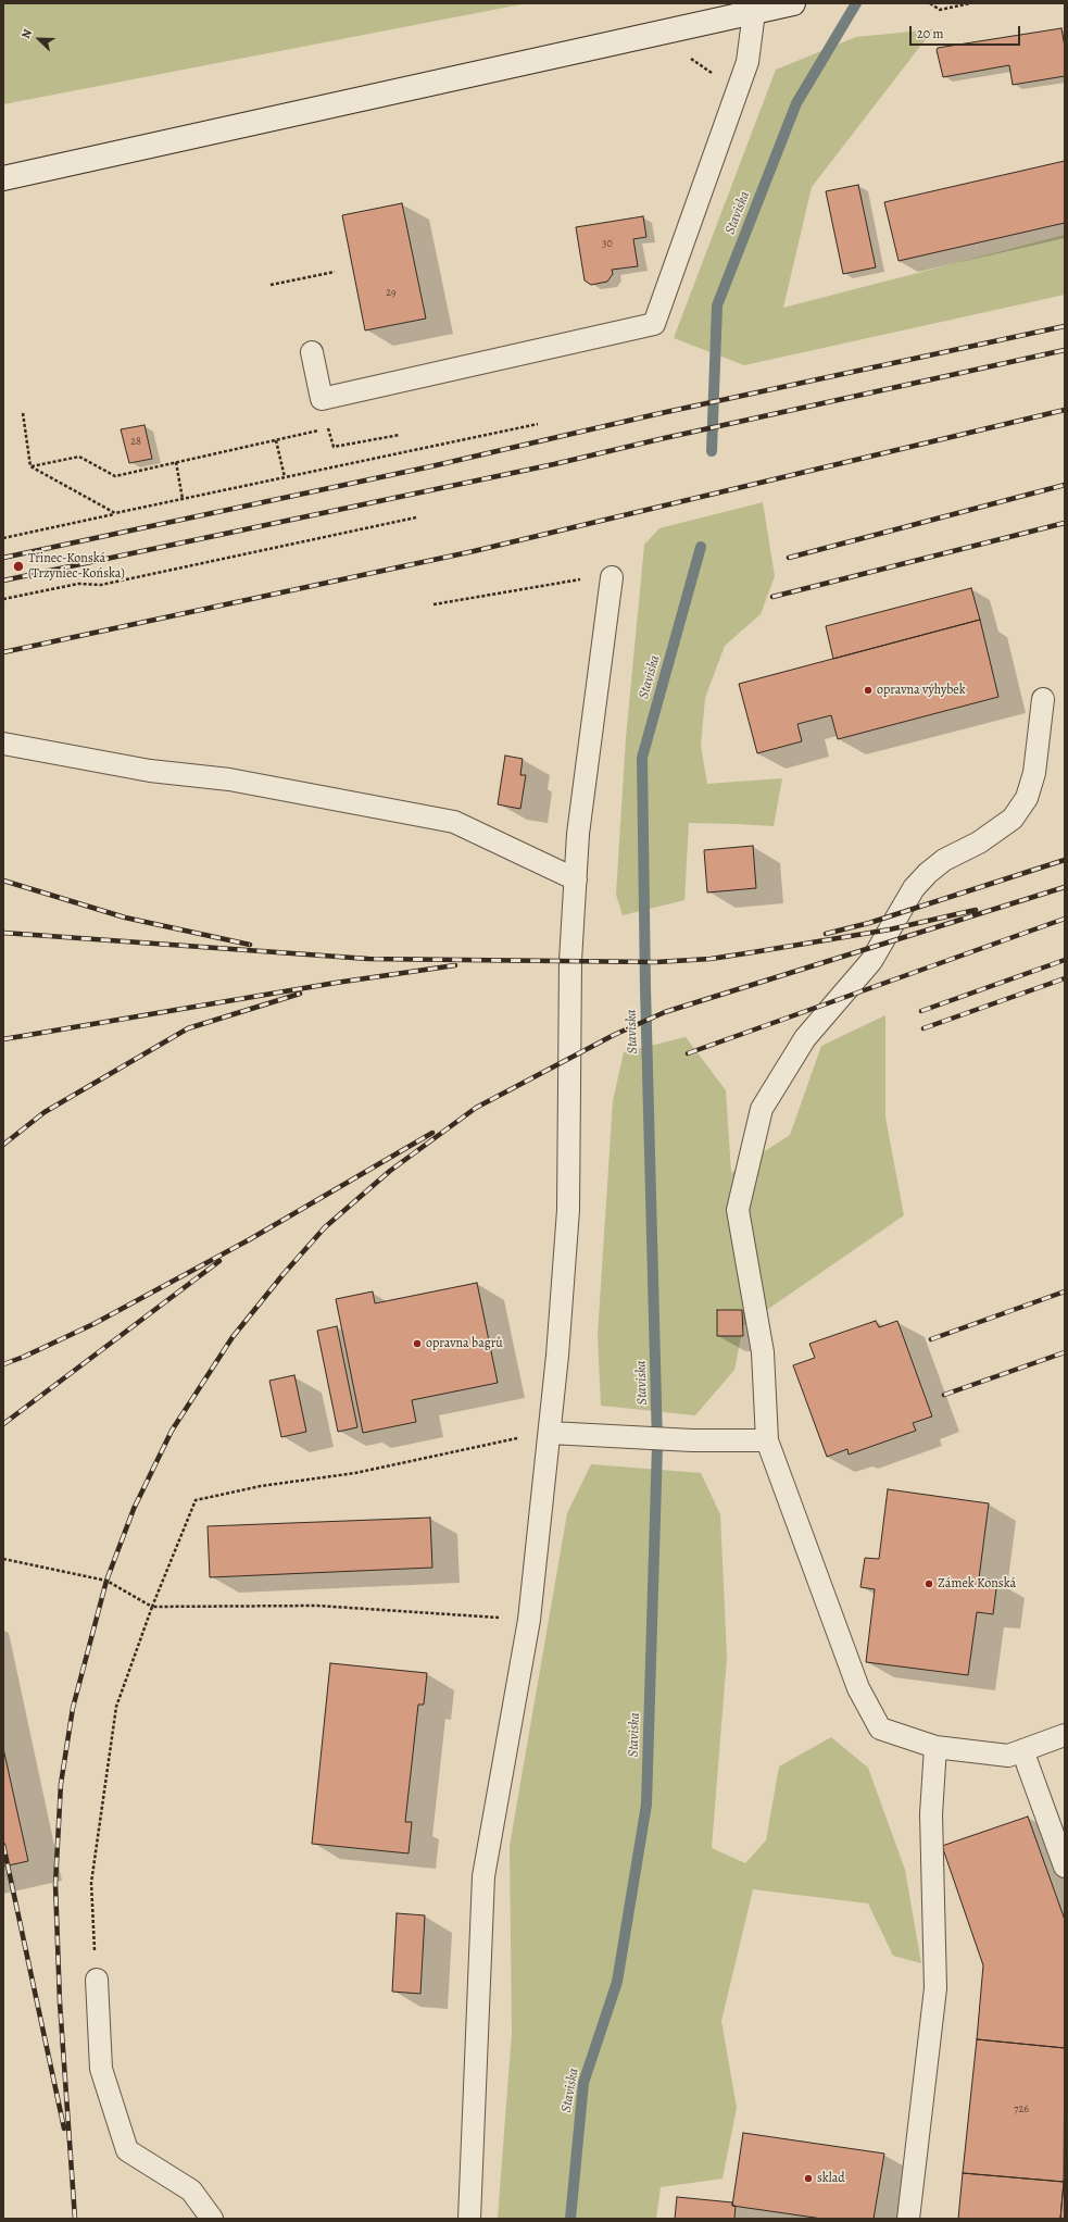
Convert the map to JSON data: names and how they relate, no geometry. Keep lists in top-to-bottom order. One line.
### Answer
{"water":["Staviska"],"places":["Třinec-Konská (Trzyniec-Końska)","opravna výhybek","opravna bagrů","Zámek Konská","sklad"],"house_numbers":["30","29","28","726"],"scale_bar":"20 m","north":"top left"}
